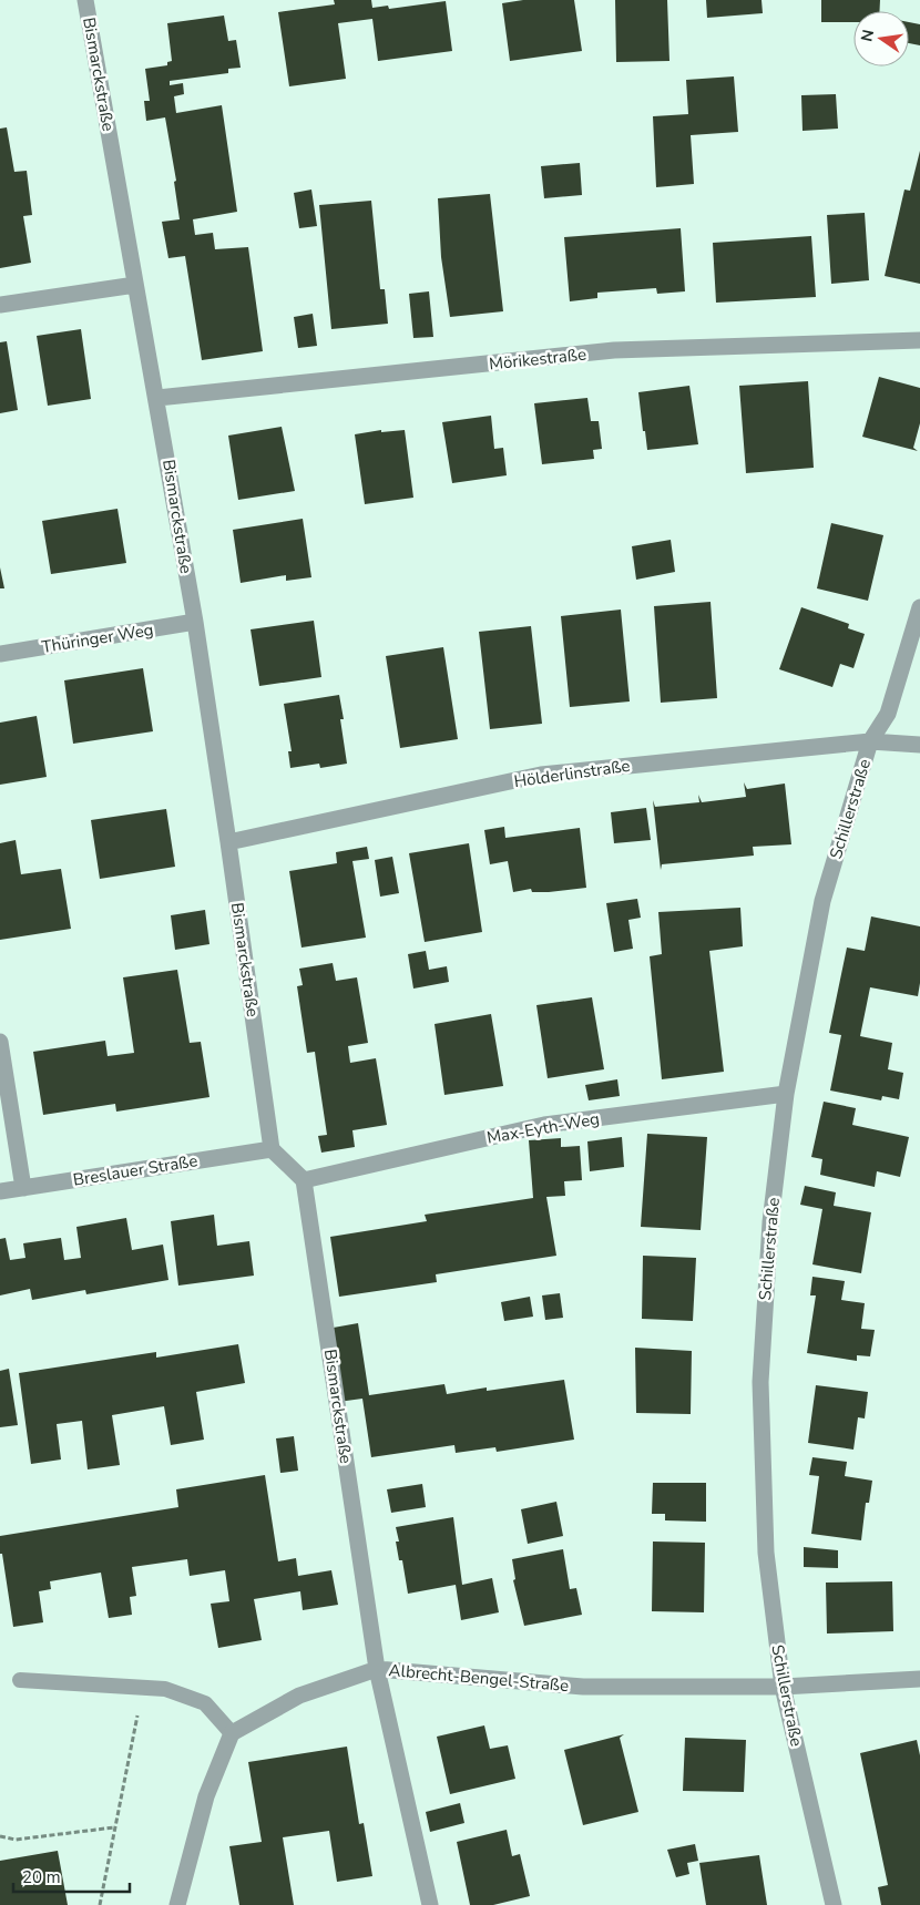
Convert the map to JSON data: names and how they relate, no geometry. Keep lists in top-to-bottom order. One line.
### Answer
{"streets":{"street":["Bismarckstraße","Mörikestraße","Thüringer Weg","Hölderlinstraße","Schillerstraße","Max-Eyth-Weg","Breslauer Straße","Albrecht-Bengel-Straße"]},"crossings":[["Bismarckstraße","Mörikestraße"],["Bismarckstraße","Thüringer Weg"],["Bismarckstraße","Hölderlinstraße"],["Bismarckstraße","Max-Eyth-Weg"],["Bismarckstraße","Breslauer Straße"],["Bismarckstraße","Albrecht-Bengel-Straße"],["Hölderlinstraße","Schillerstraße"],["Schillerstraße","Max-Eyth-Weg"],["Schillerstraße","Albrecht-Bengel-Straße"]],"scale_bar":"20 m","north":"left"}
